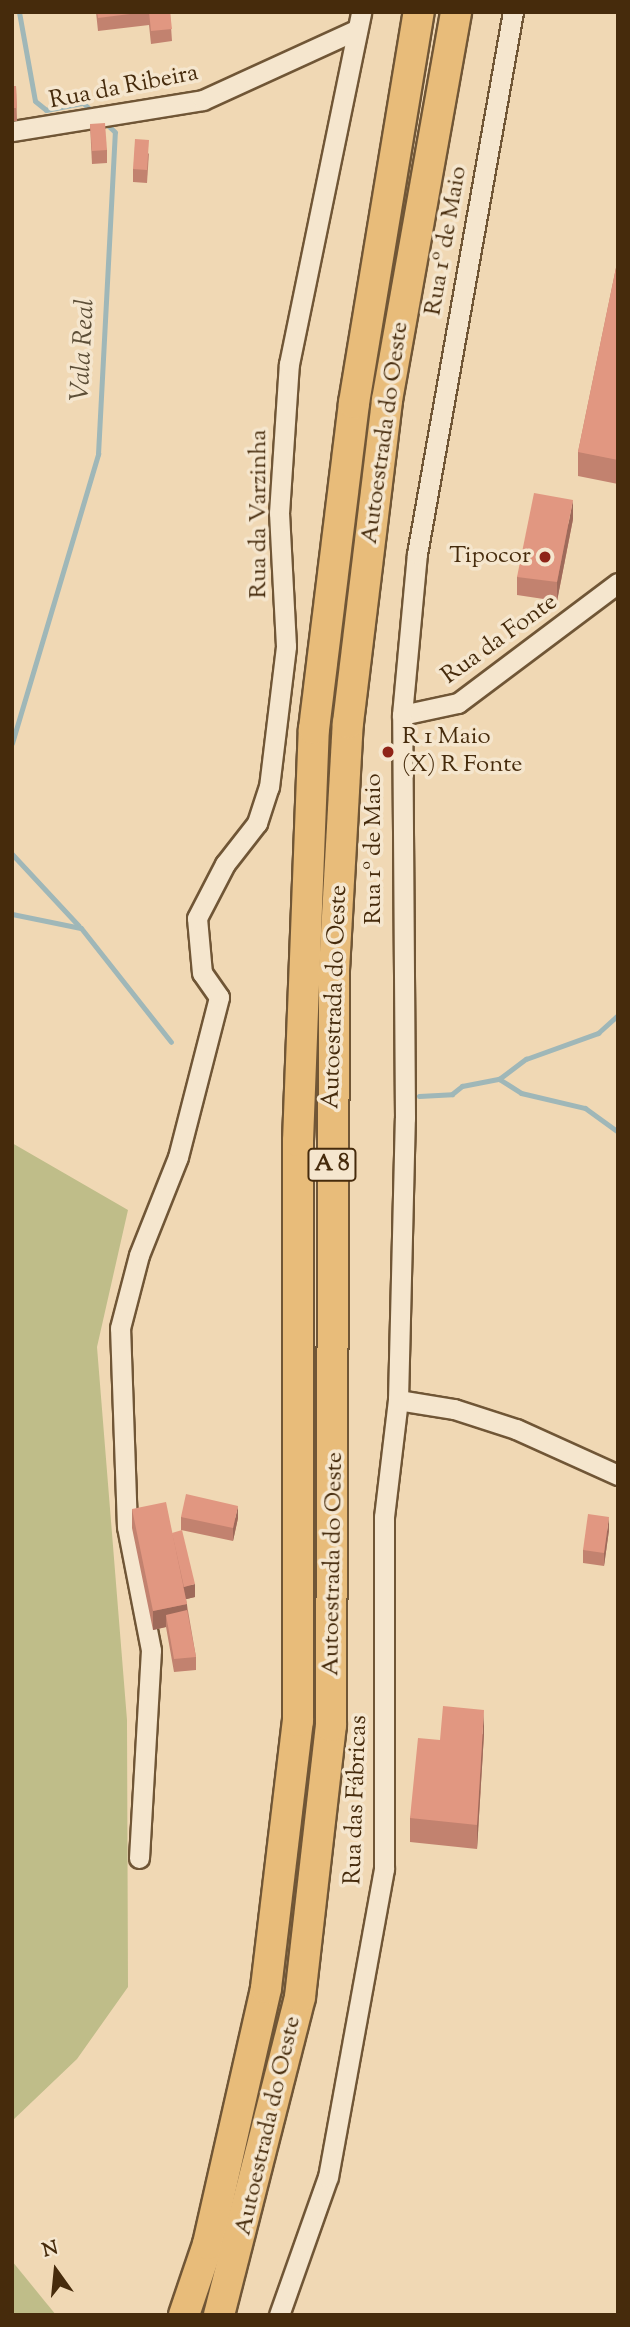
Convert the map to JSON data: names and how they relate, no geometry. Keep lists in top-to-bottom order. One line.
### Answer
{"streets":{"highway":["Autoestrada do Oeste","A 8"],"street":["Rua da Ribeira","Rua 1º de Maio","Rua da Varzinha","Rua da Fonte","Rua das Fábricas"]},"crossings":[["Rua da Ribeira","Rua da Varzinha"],["Rua 1º de Maio","Rua da Fonte"],["Rua 1º de Maio","Rua das Fábricas"]],"water":["Vala Real"],"places":["Tipocor","R 1 Maio (X) R Fonte"],"north":"top"}
